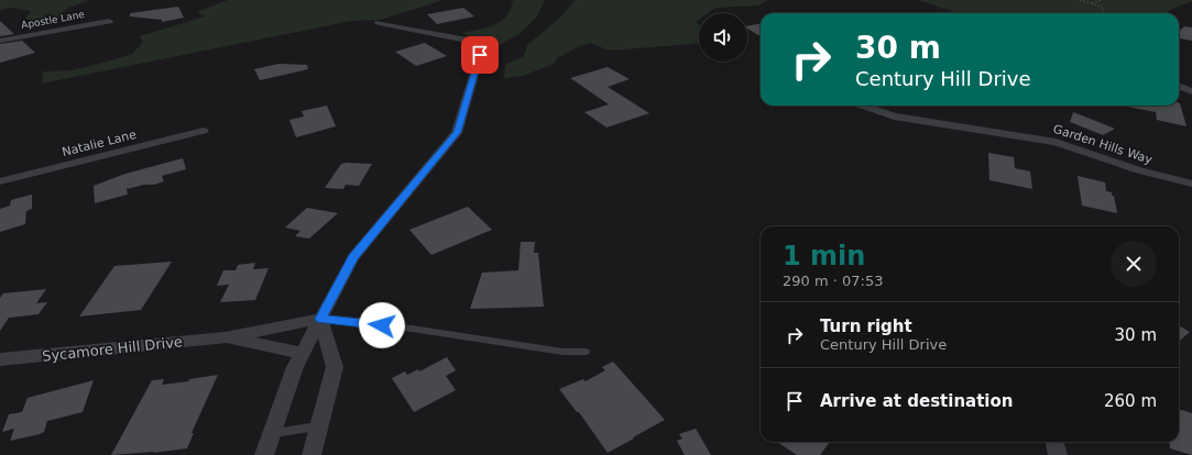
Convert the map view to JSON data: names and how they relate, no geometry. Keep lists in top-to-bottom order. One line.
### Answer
{"streets":{"street":["Apostle Lane","Natalie Lane","Garden Hills Way","Sycamore Hill Drive"]},"page":{"turn":["30 m","Century Hill Drive"],"heading":["1 min","290 m · 07:53"],"list":[{"name":"Turn right","note":"Century Hill Drive","value":"30 m"},{"name":"Arrive at destination","value":"260 m"}]}}
